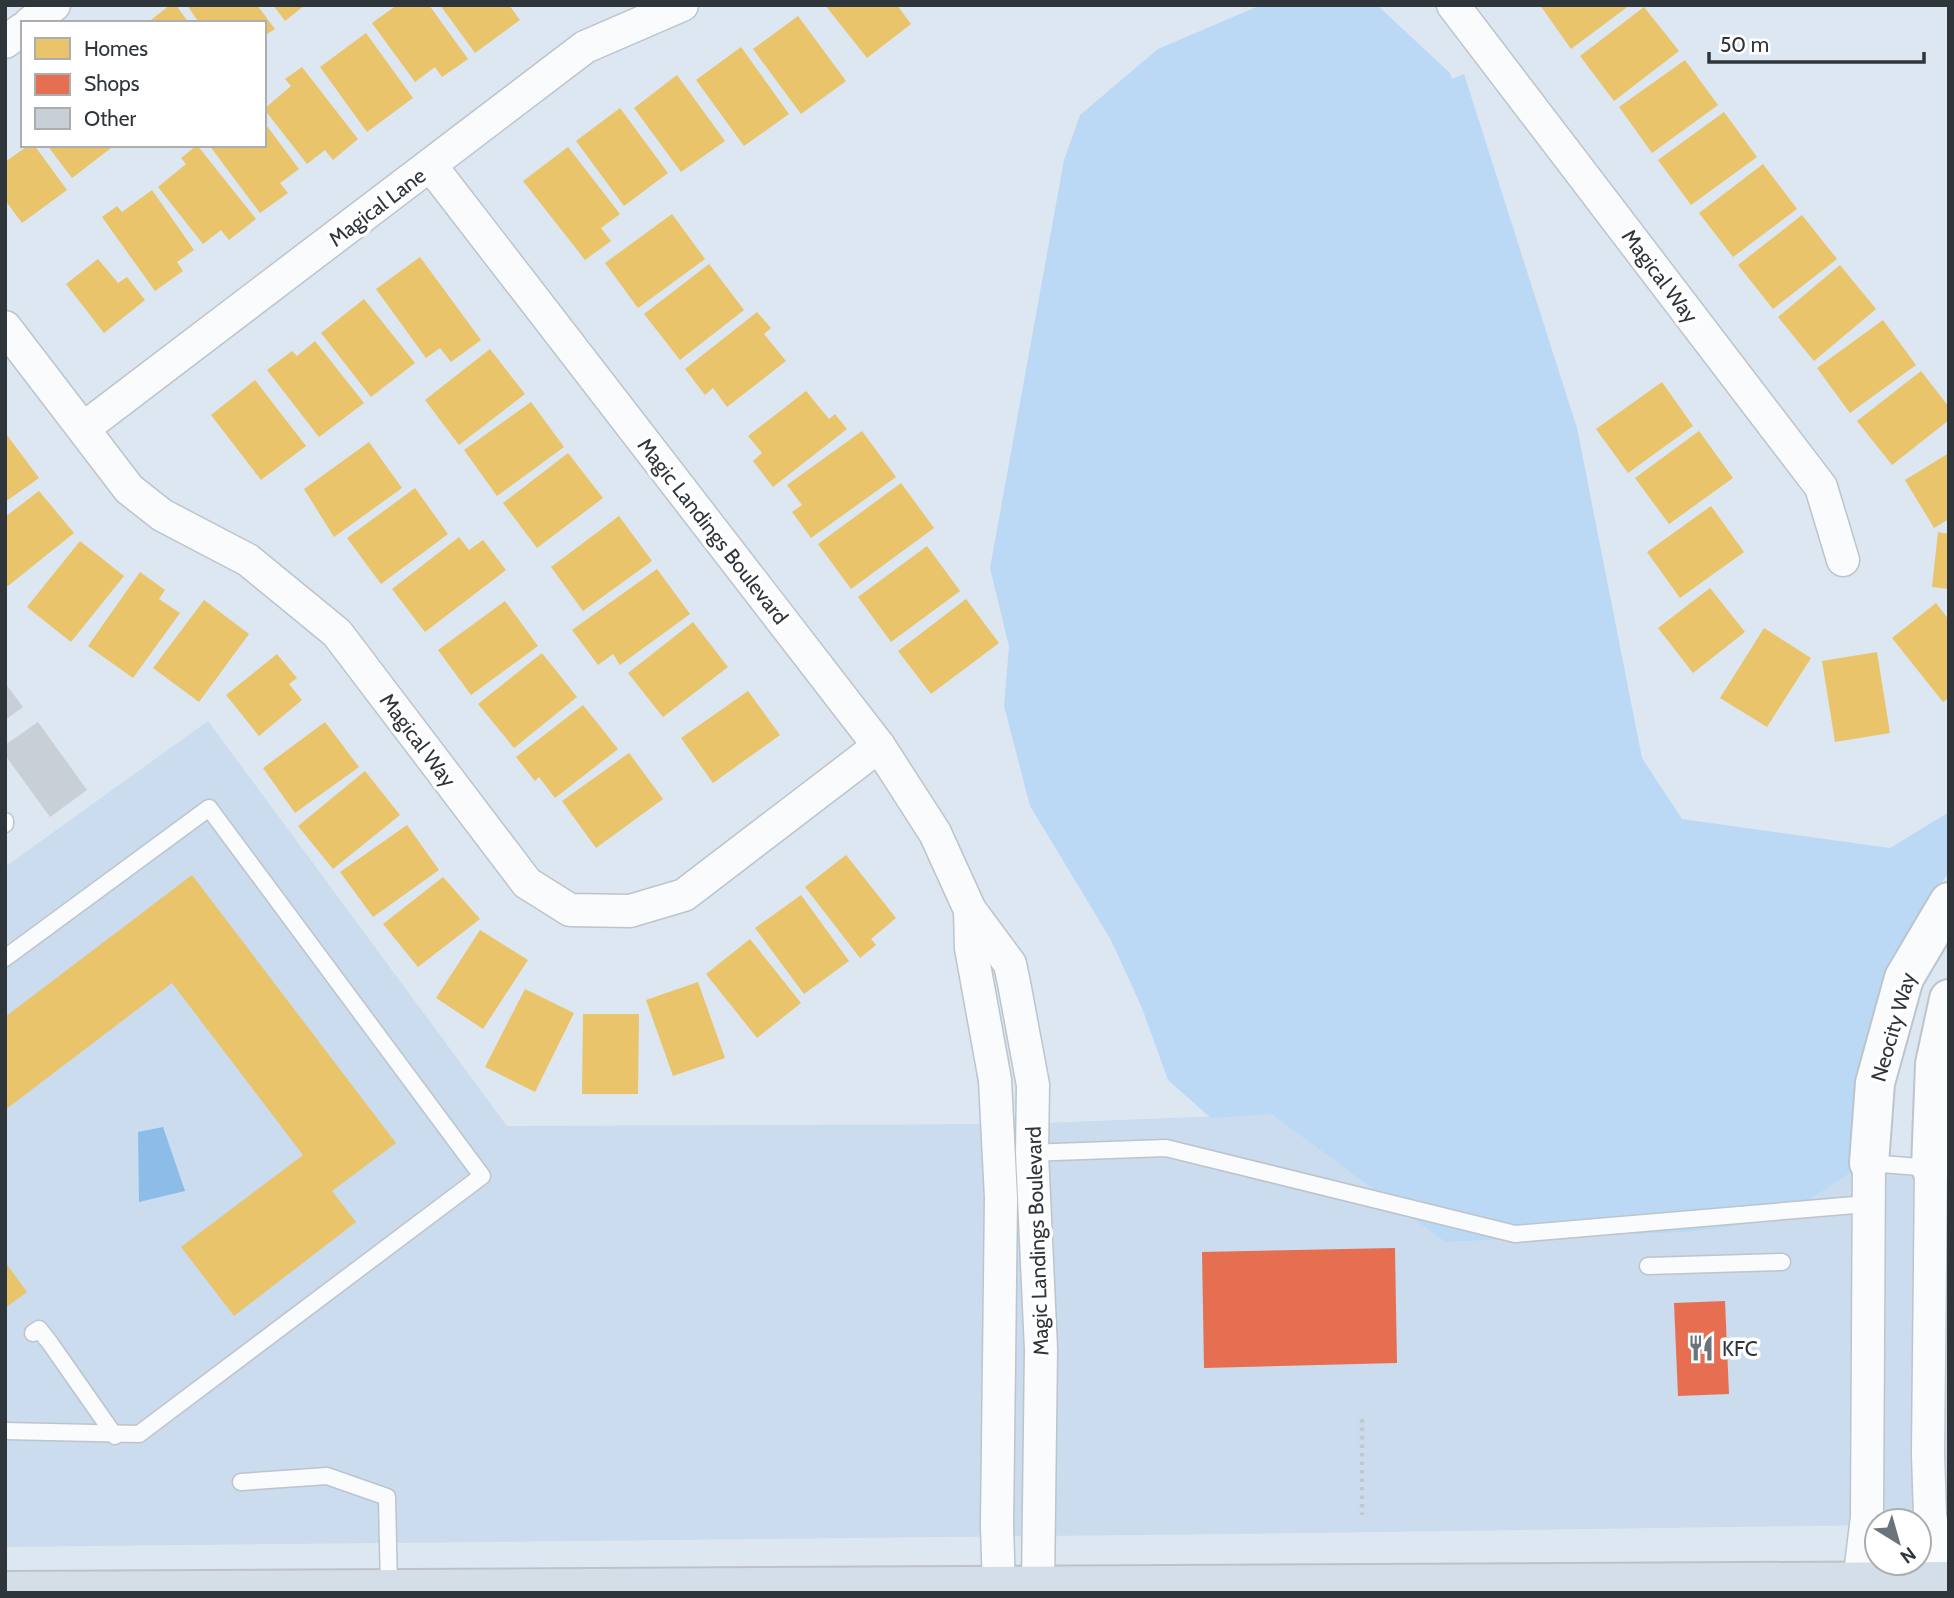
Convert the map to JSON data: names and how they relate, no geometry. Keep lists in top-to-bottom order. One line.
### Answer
{"streets":{"street":["Magical Lane","Magical Way","Magic Landings Boulevard","Neocity Way"]},"crossings":[["Magical Lane","Magical Way"],["Magical Lane","Magic Landings Boulevard"],["Magical Way","Magic Landings Boulevard"]],"places":{"restaurant":["KFC"]},"legend":["Homes","Shops","Other"],"scale_bar":"50 m","north":"bottom right"}
